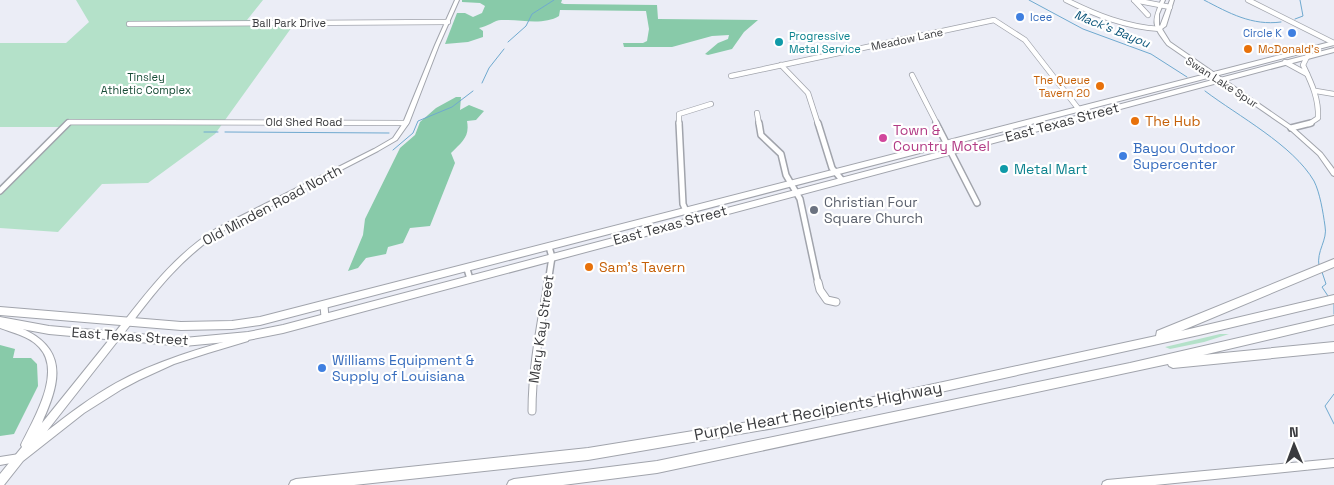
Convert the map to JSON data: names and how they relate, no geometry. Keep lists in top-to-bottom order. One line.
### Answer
{"streets":{"highway":["Purple Heart Recipients Highway"],"main road":["Swan Lake Spur","East Texas Street"],"street":["Ball Park Drive","Meadow Lane","Old Shed Road","Old Minden Road North","Mary Kay Street"]},"crossings":[["Meadow Lane","East Texas Street"],["Swan Lake Spur","East Texas Street"],["Old Shed Road","Old Minden Road North"],["East Texas Street","Old Minden Road North"],["East Texas Street","Mary Kay Street"]],"water":["Mack's Bayou"],"parks":["Tinsley Athletic Complex"],"places":["Icee","Circle K","Progressive Metal Service","McDonald's","The Queue Tavern 20","The Hub","Town & Country Motel","Bayou Outdoor Supercenter","Metal Mart","Christian Four Square Church","Sam's Tavern","Williams Equipment & Supply of Louisiana"],"north":"top"}
